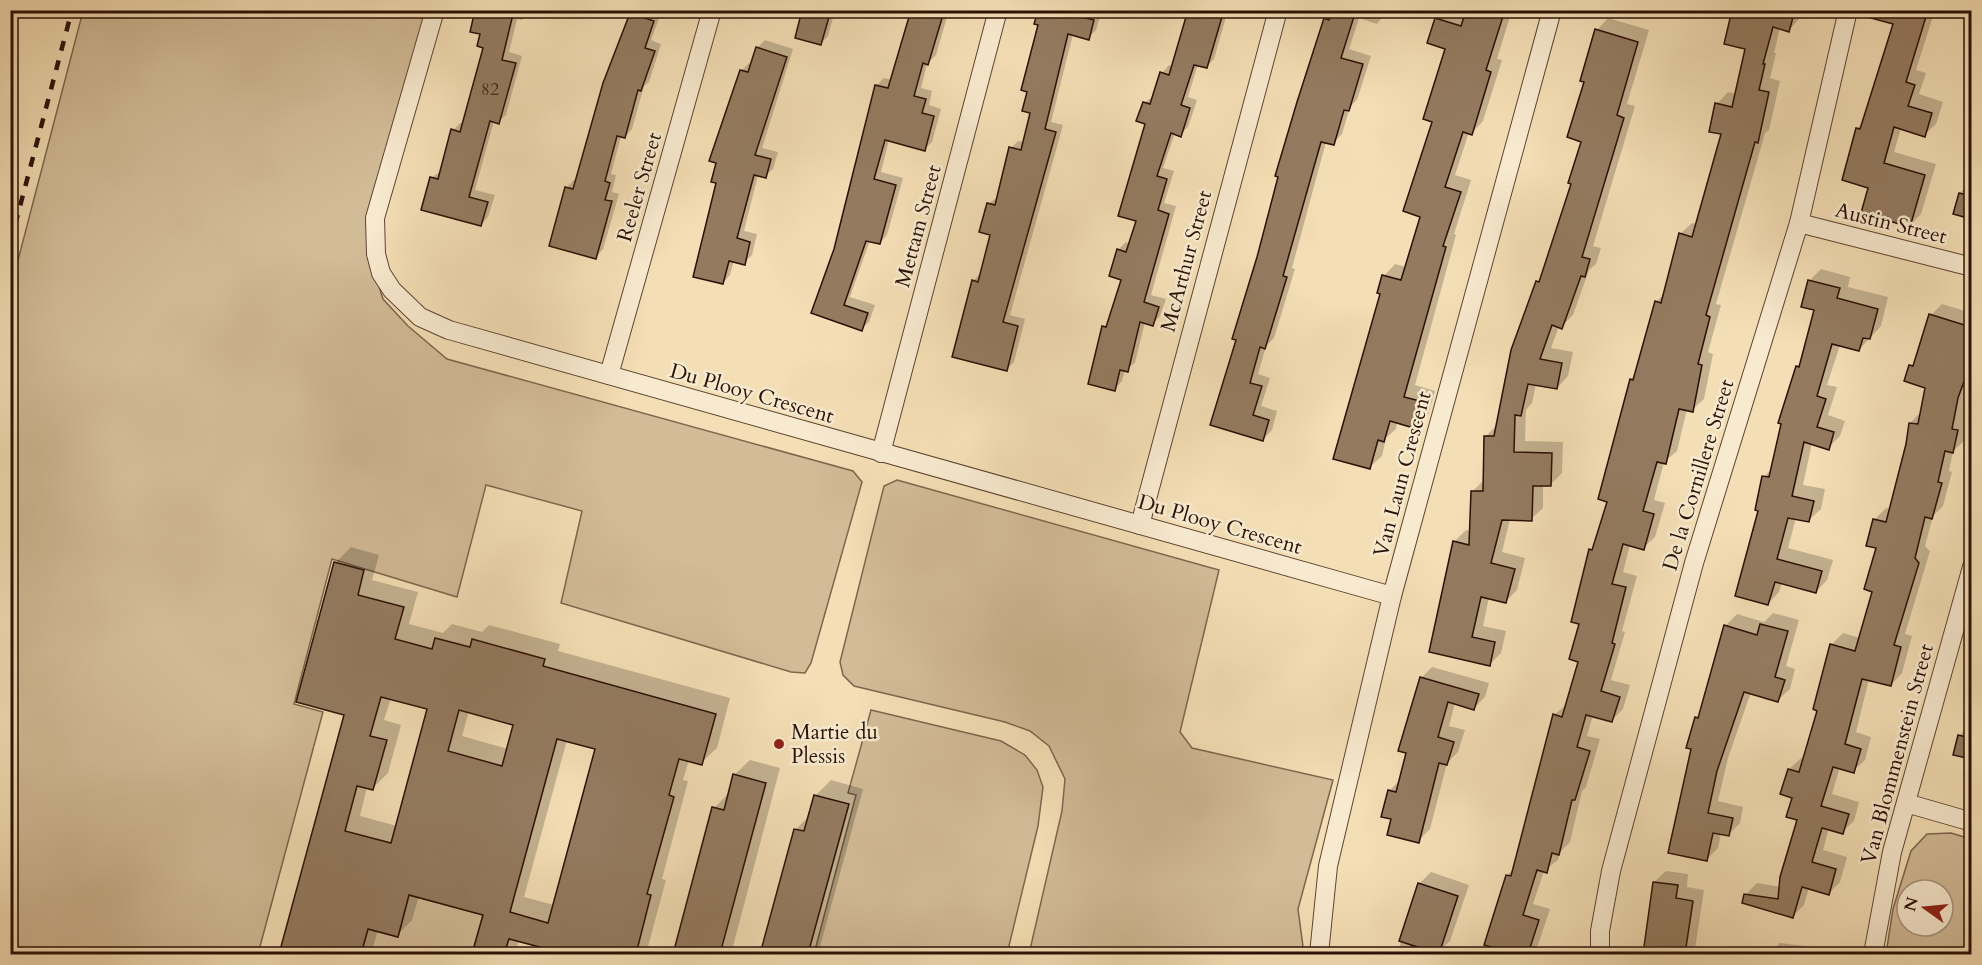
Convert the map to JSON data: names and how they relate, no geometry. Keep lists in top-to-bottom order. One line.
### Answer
{"streets":{"street":["Reeler Street","Austin Street","Mettam Street","McArthur Street","Du Plooy Crescent","Van Laun Crescent","De la Cornillere Street","Van Blommenstein Street"]},"crossings":[["Reeler Street","Du Plooy Crescent"],["Austin Street","De la Cornillere Street"],["Mettam Street","Du Plooy Crescent"],["McArthur Street","Du Plooy Crescent"],["Du Plooy Crescent","Van Laun Crescent"]],"places":["Martie du Plessis"],"house_numbers":["82"],"north":"left"}
